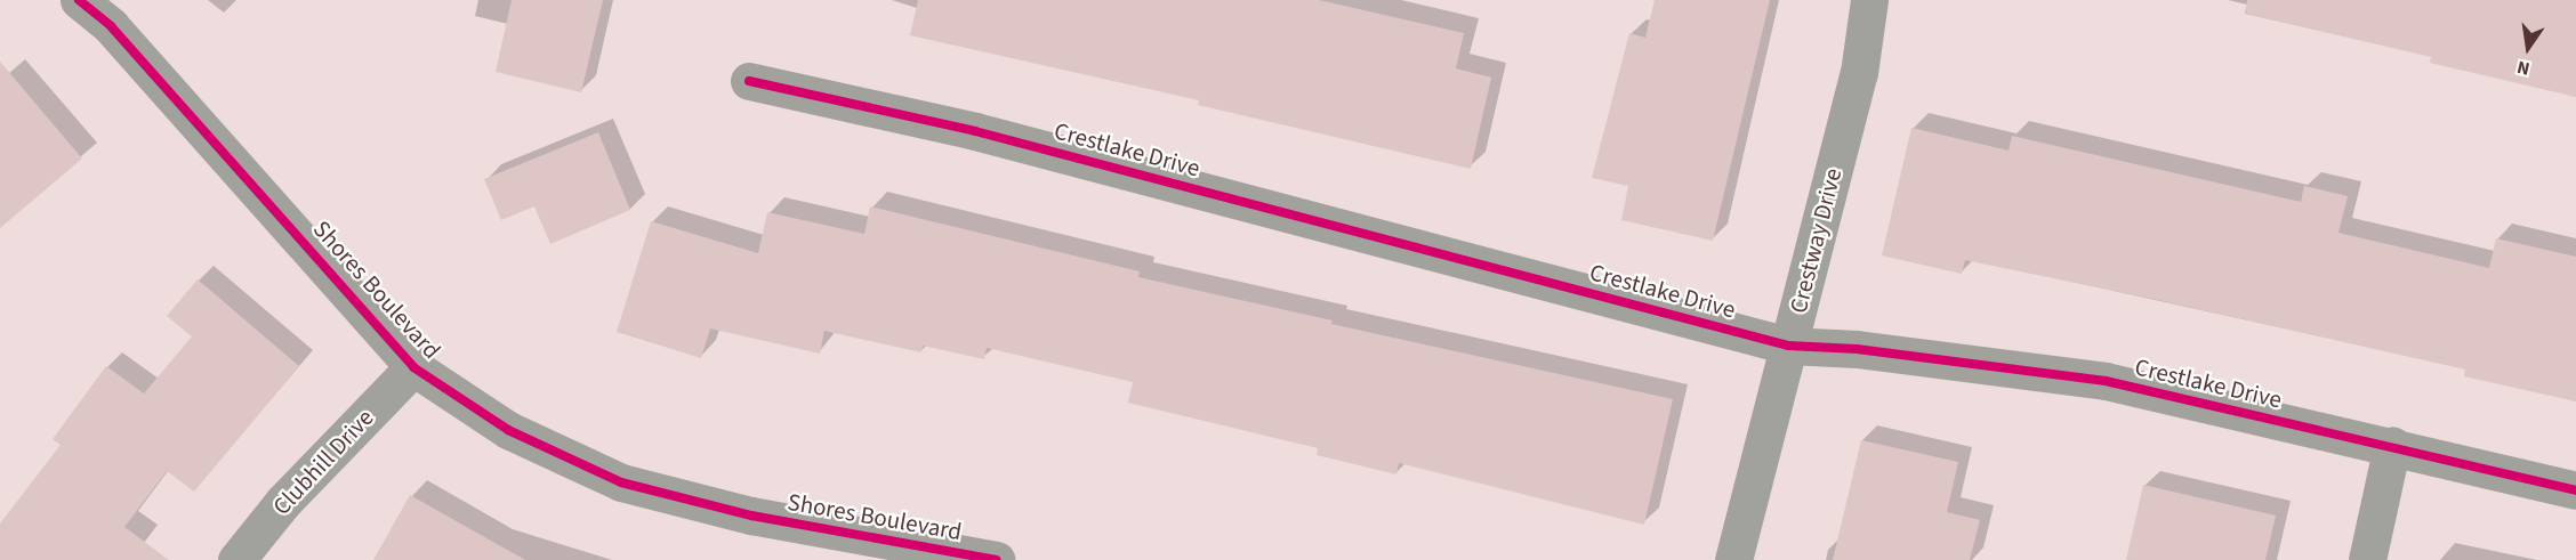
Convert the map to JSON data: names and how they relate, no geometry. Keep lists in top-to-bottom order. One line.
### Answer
{"streets":{"street":["Crestlake Drive","Crestway Drive","Shores Boulevard","Clubhill Drive"]},"crossings":[["Crestlake Drive","Crestway Drive"],["Shores Boulevard","Clubhill Drive"]],"north":"bottom"}
